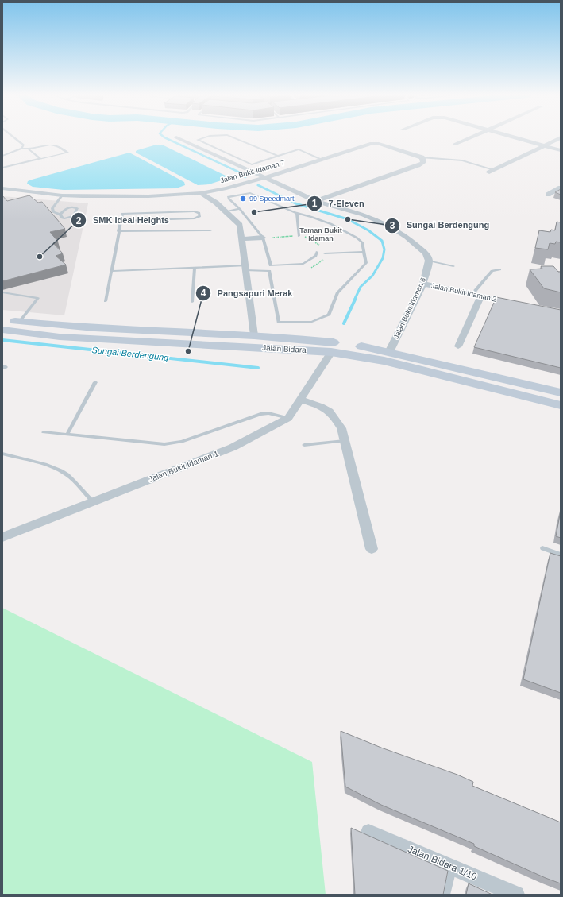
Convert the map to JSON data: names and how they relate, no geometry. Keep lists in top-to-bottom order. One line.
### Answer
{"streets":{"main road":["Jalan Bidara"],"street":["Jalan Bukit Idaman 7","Jalan Bukit Idaman 2","Jalan Bukit Idaman 6","Jalan Bukit Idaman 1","Jalan Bidara 1/10"]},"crossings":[["Jalan Bukit Idaman 2","Jalan Bukit Idaman 6"],["Jalan Bukit Idaman 6","Jalan Bidara"],["Jalan Bidara","Jalan Bukit Idaman 1"]],"districts":["Taman Bukit Idaman"],"water":["Sungai Berdengung"],"places":["99 Speedmart","7-Eleven","Sungai Berdengung","SMK Ideal Heights","Pangsapuri Merak"]}
